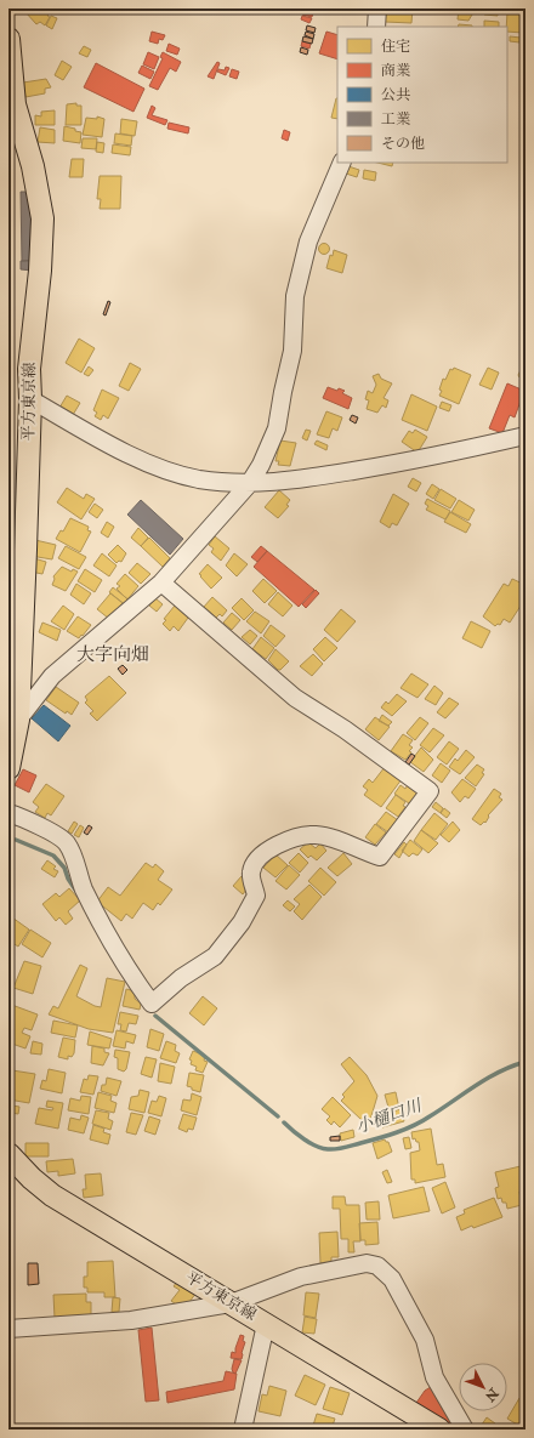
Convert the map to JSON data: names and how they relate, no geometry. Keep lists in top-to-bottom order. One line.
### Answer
{"streets":{"main road":["平方東京線"]},"districts":["大字向畑"],"water":["小樋口川"],"legend":["住宅","商業","公共","工業","その他"],"north":"bottom right"}
